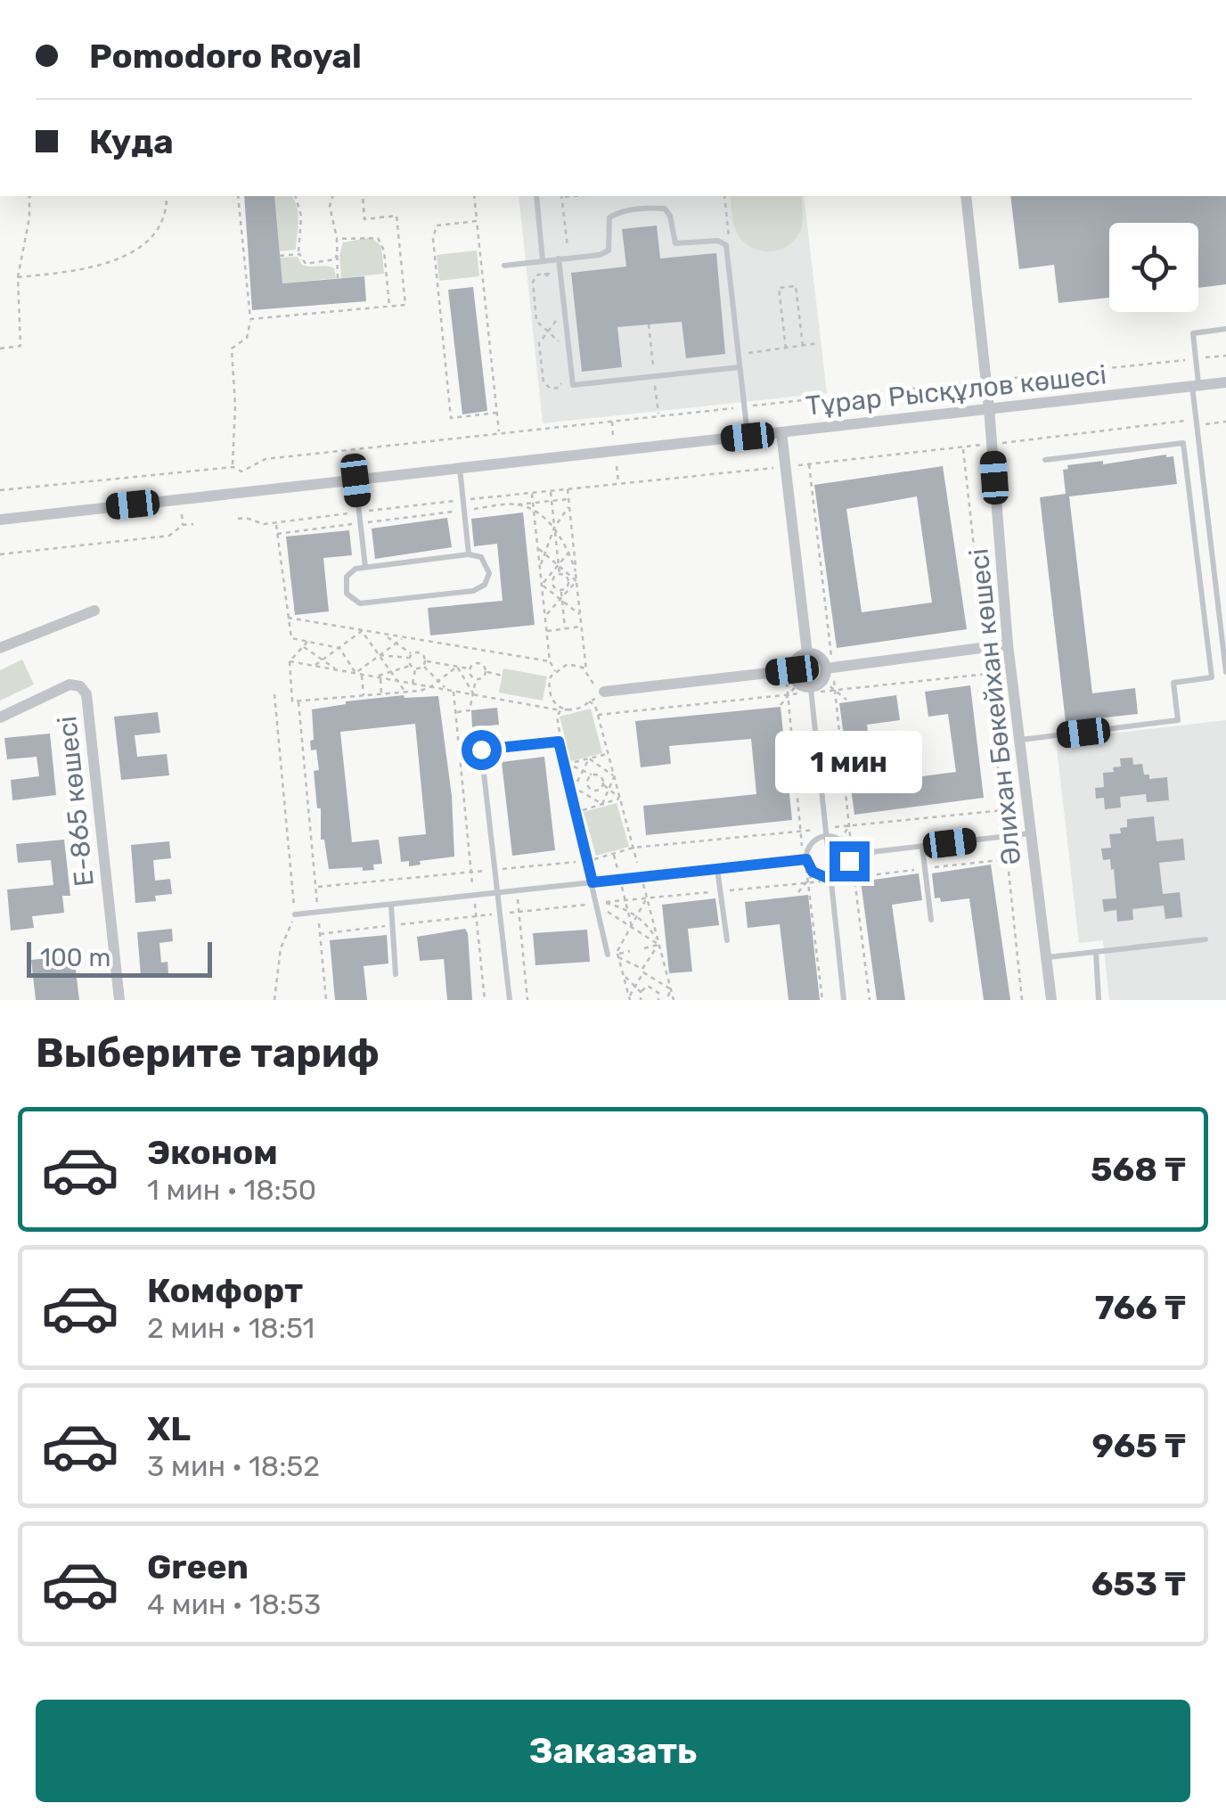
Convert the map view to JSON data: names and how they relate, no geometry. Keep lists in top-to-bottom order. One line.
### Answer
{"streets":{"street":["Тұрар Рысқұлов көшесі","Әлихан Бөкейхан көшесі","Е-865 көшесі"]},"crossings":[["Тұрар Рысқұлов көшесі","Әлихан Бөкейхан көшесі"]],"scale_bar":"100 m","page":{"banner":["Pomodoro Royal","Куда"],"bubble":"1 мин","scale":"100 m","heading":"Выберите тариф","list":[{"name":"Эконом","note":"1 мин · 18:50","value":"568 ₸"},{"name":"Комфорт","note":"2 мин · 18:51","value":"766 ₸"},{"name":"XL","note":"3 мин · 18:52","value":"965 ₸"},{"name":"Green","note":"4 мин · 18:53","value":"653 ₸"}],"buttons":"Заказать"}}
